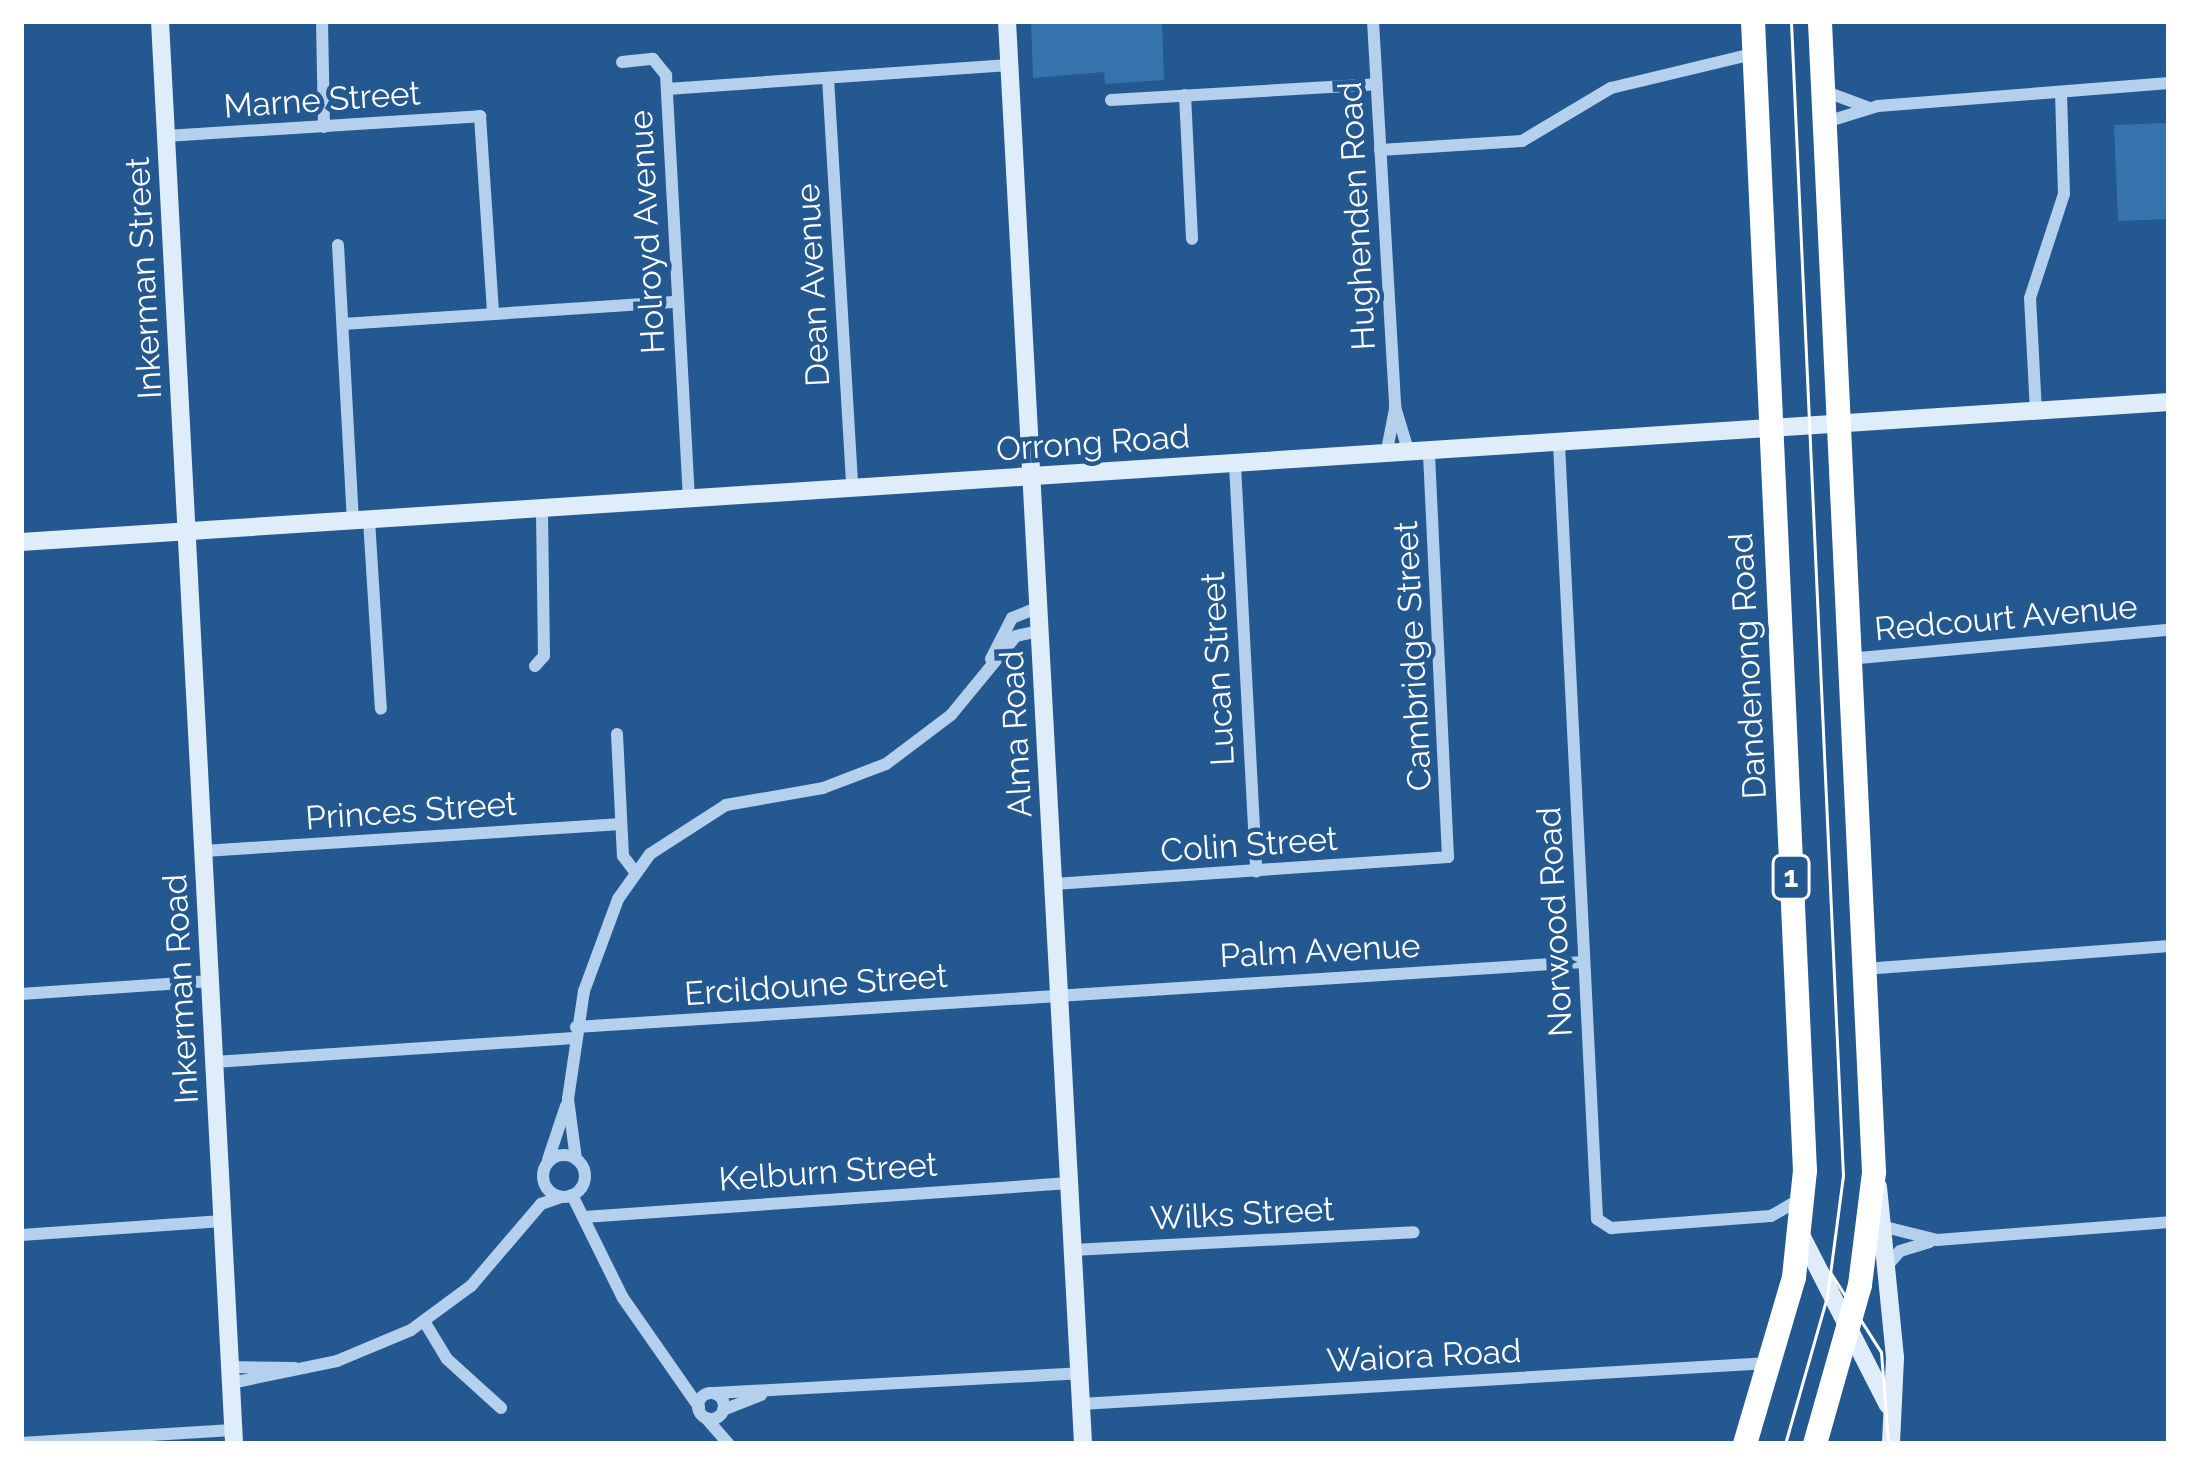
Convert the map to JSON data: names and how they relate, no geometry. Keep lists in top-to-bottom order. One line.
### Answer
{"streets":{"highway":["Dandenong Road","1"],"street":["Marne Street","Hughenden Road","Holroyd Avenue","Inkerman Street","Dean Avenue","Orrong Road","Redcourt Avenue","Cambridge Street","Lucan Street","Alma Road","Princes Street","Colin Street","Norwood Road","Palm Avenue","Ercildoune Street","Inkerman Road","Kelburn Street","Wilks Street","Waiora Road"]},"crossings":[["Marne Street","Inkerman Street"],["Hughenden Road","Orrong Road"],["Hughenden Road","Cambridge Street"],["Holroyd Avenue","Dean Avenue"],["Holroyd Avenue","Orrong Road"],["Holroyd Avenue","Alma Road"],["Inkerman Street","Orrong Road"],["Inkerman Street","Inkerman Road"],["Dean Avenue","Orrong Road"],["Orrong Road","Cambridge Street"],["Orrong Road","Dandenong Road"],["Orrong Road","Lucan Street"],["Orrong Road","Alma Road"],["Orrong Road","1"],["Orrong Road","Norwood Road"],["Orrong Road","Inkerman Road"],["Redcourt Avenue","1"],["Cambridge Street","Colin Street"],["Dandenong Road","Norwood Road"],["Dandenong Road","Waiora Road"],["Lucan Street","Colin Street"],["Alma Road","Colin Street"],["Alma Road","Palm Avenue"],["Alma Road","Ercildoune Street"],["Alma Road","Kelburn Street"],["Alma Road","Wilks Street"],["Alma Road","Waiora Road"],["Princes Street","Inkerman Road"],["Norwood Road","Palm Avenue"],["Palm Avenue","Ercildoune Street"],["Ercildoune Street","Inkerman Road"]]}
